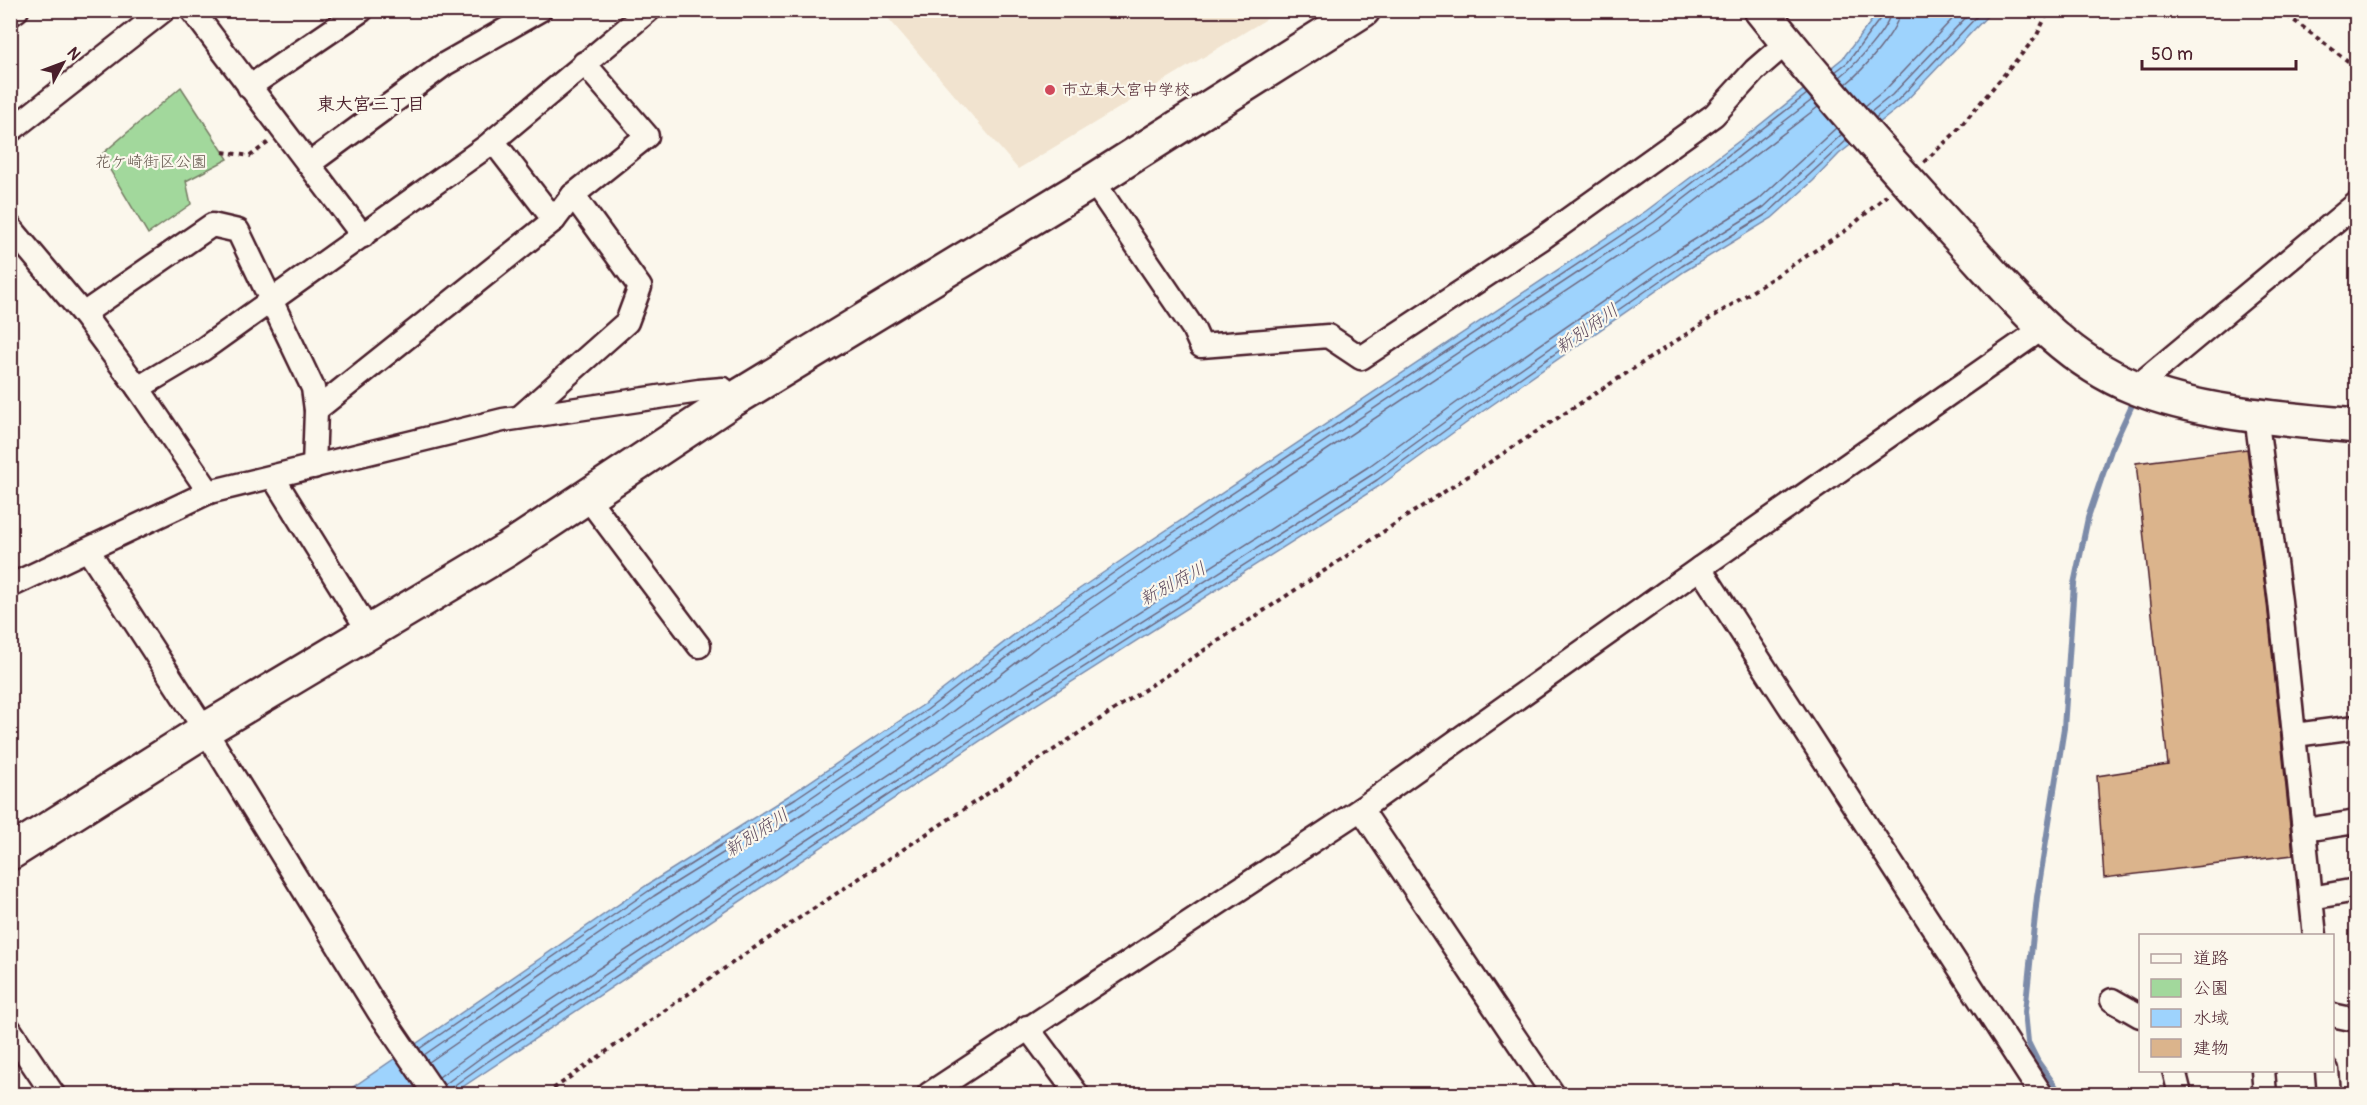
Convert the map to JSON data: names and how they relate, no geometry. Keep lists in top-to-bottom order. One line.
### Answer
{"districts":["東大宮三丁目"],"water":["新別府川"],"parks":["花ケ崎街区公園"],"places":["市立東大宮中学校"],"legend":["道路","公園","水域","建物"],"scale_bar":"50 m","north":"top right"}
